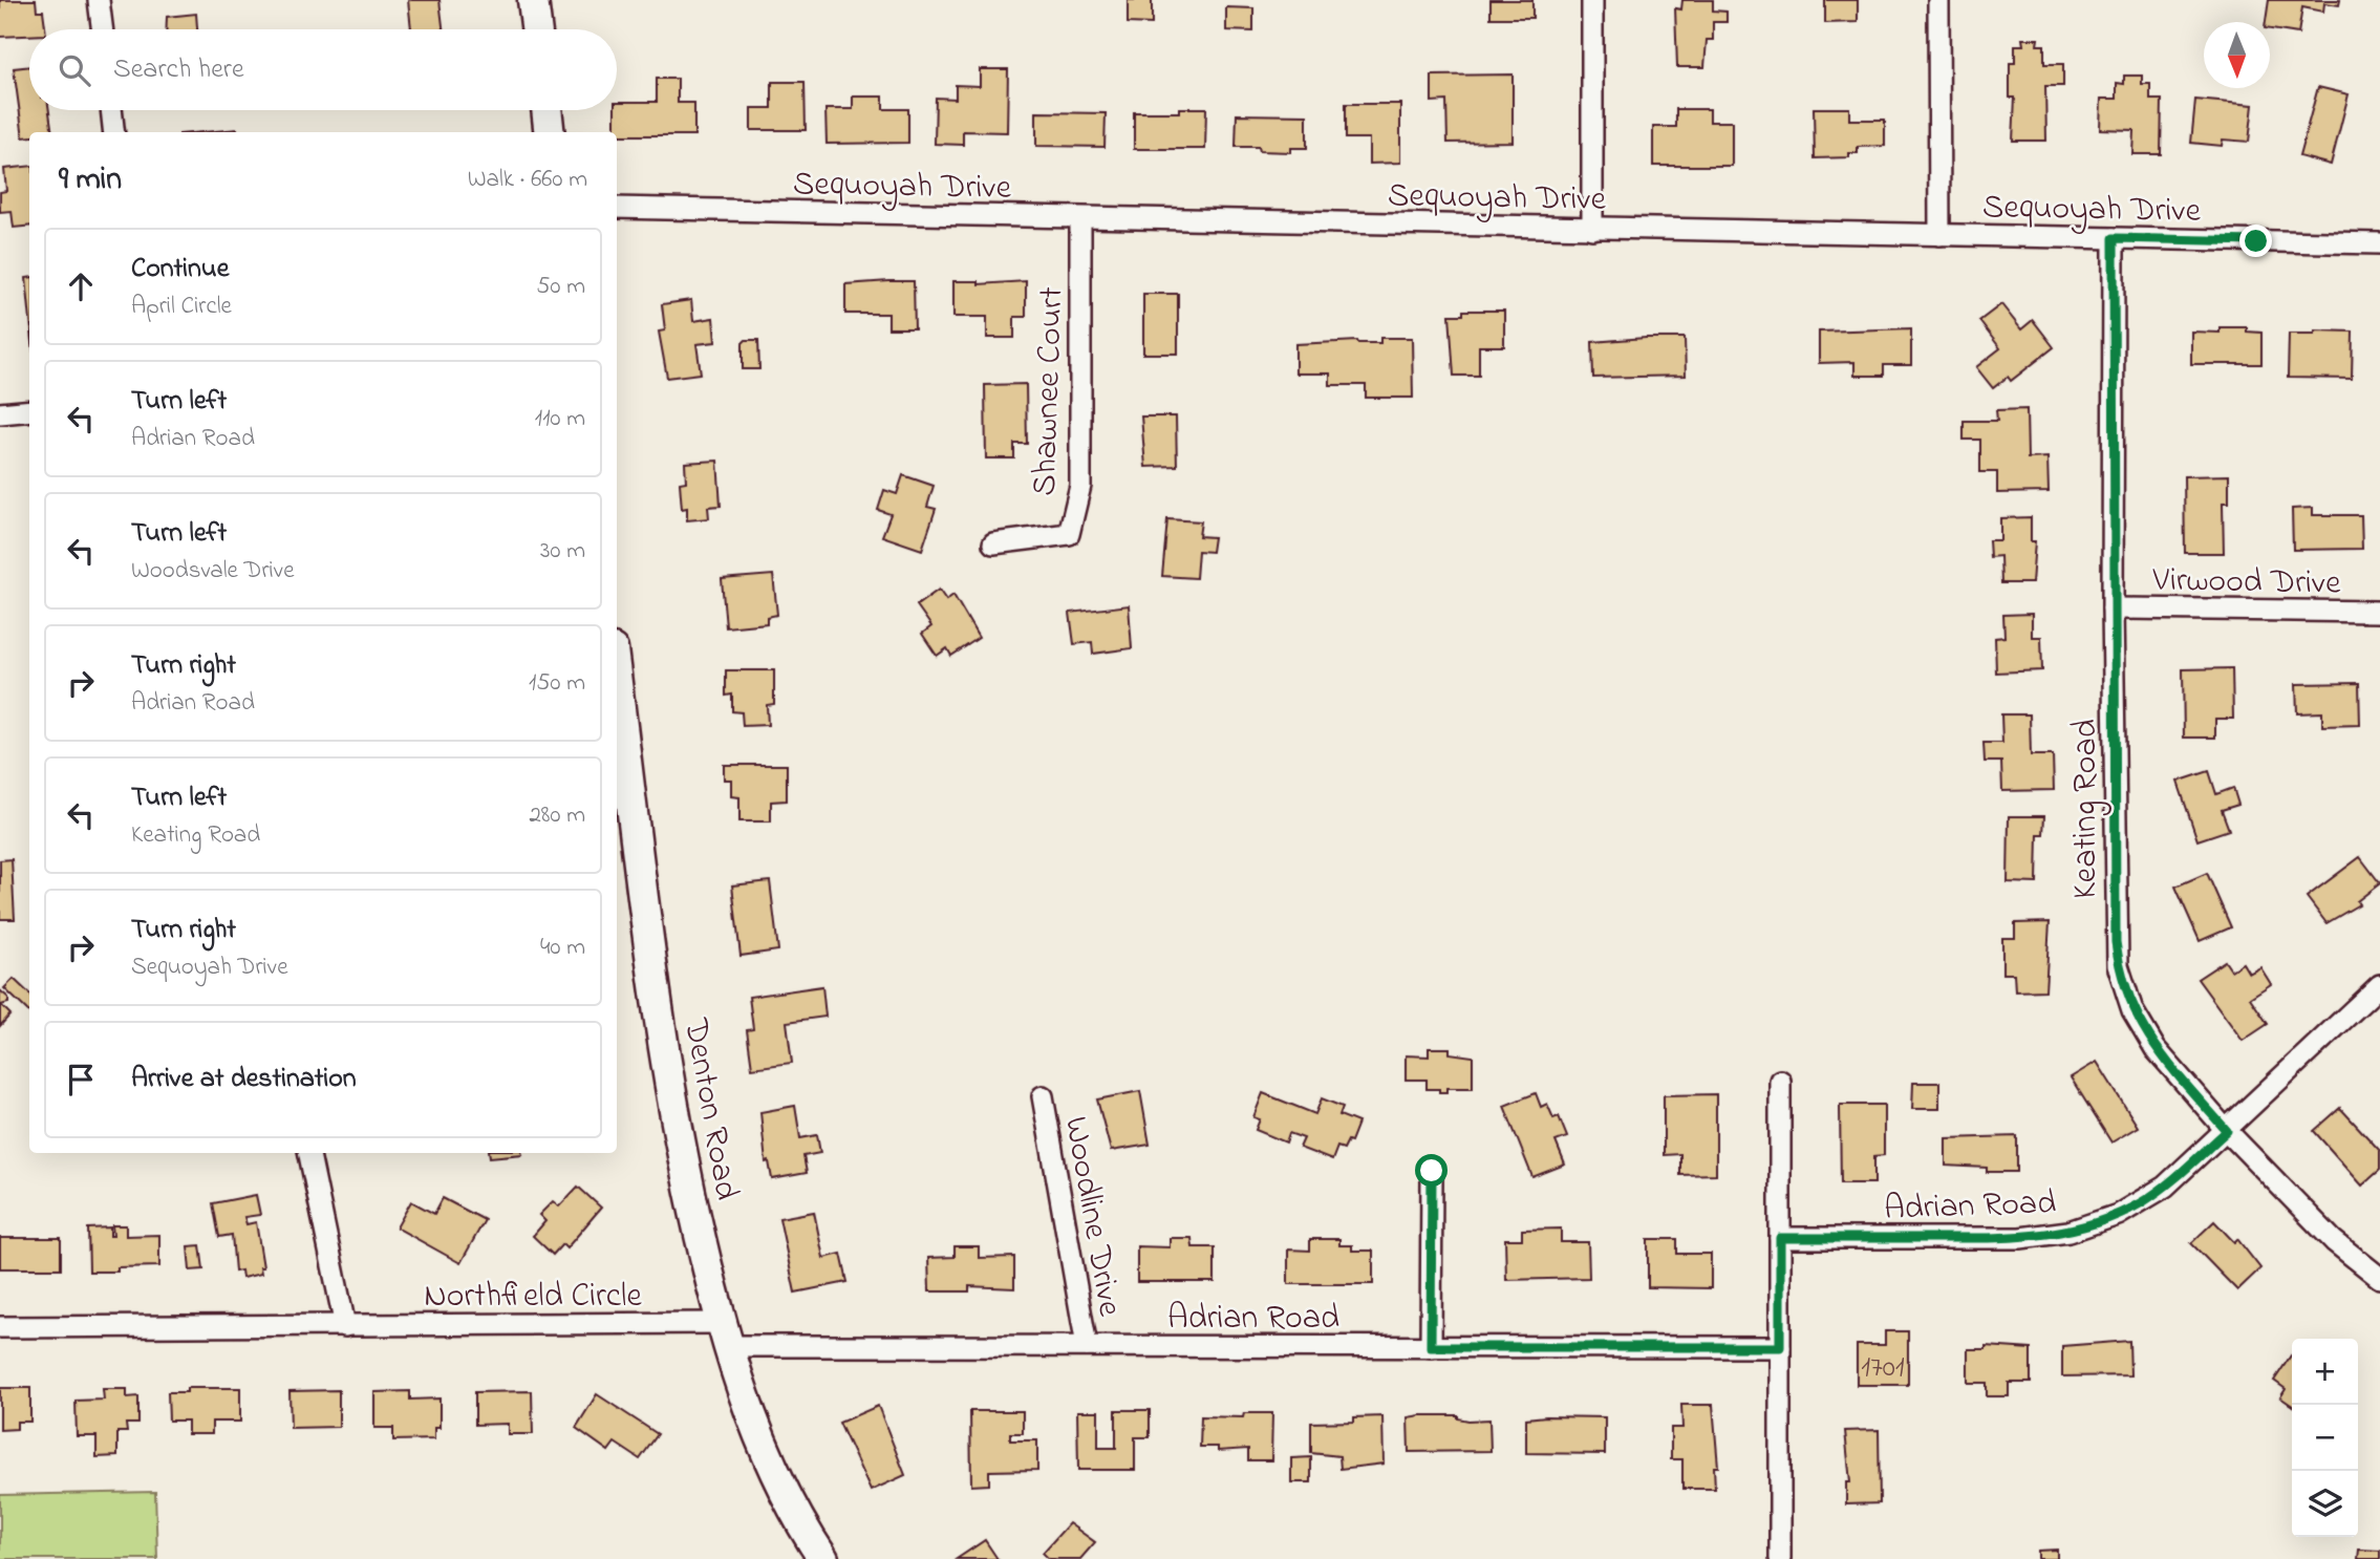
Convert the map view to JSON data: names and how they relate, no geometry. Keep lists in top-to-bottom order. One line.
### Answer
{"streets":{"street":["Sequoyah Drive","Shawnee Court","Virwood Drive","Keating Road","Denton Road","Adrian Road","Woodline Drive","Northfield Circle"]},"crossings":[["Sequoyah Drive","Shawnee Court"],["Sequoyah Drive","Keating Road"],["Virwood Drive","Keating Road"],["Keating Road","Adrian Road"],["Denton Road","Adrian Road"],["Denton Road","Northfield Circle"],["Adrian Road","Woodline Drive"],["Adrian Road","Northfield Circle"]],"house_numbers":["1701"],"north":"bottom","page":{"search":"Search here","heading":["9 min","Walk · 660 m"],"list":[["Continue","April Circle","50 m"],["Turn left","Adrian Road","110 m"],["Turn left","Woodsvale Drive","30 m"],["Turn right","Adrian Road","150 m"],["Turn left","Keating Road","280 m"],["Turn right","Sequoyah Drive","40 m"],"Arrive at destination"],"map_buttons":["+","−"]}}
